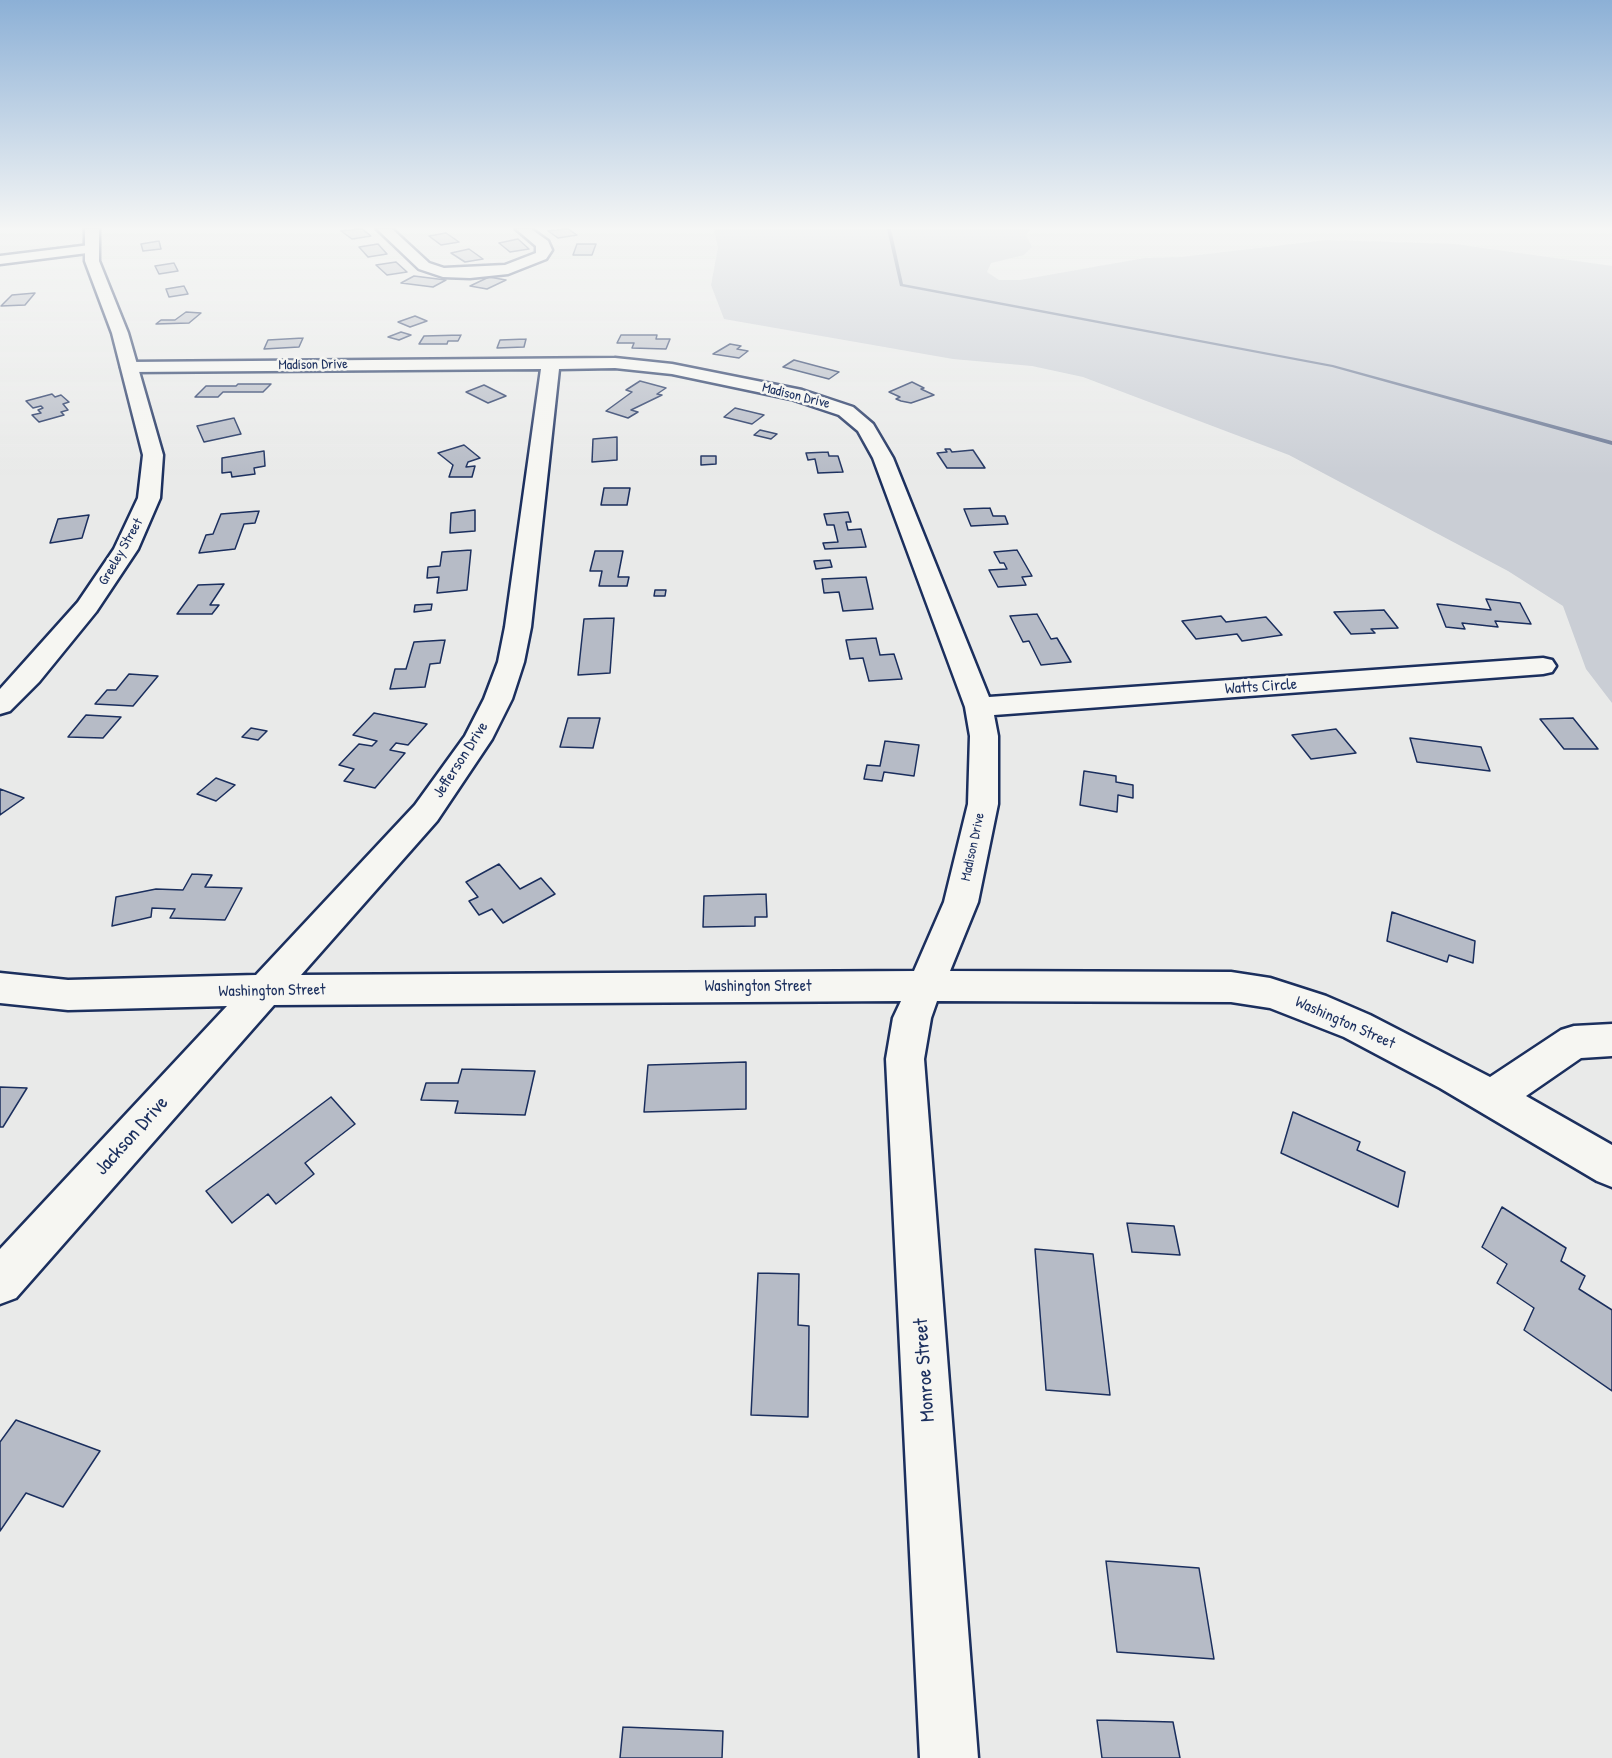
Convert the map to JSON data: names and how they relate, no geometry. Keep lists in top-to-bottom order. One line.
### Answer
{"streets":{"street":["Madison Drive","Greeley Street","Watts Circle","Jefferson Drive","Washington Street","Jackson Drive","Monroe Street"]},"crossings":[["Madison Drive","Greeley Street"],["Madison Drive","Watts Circle"],["Madison Drive","Jefferson Drive"],["Madison Drive","Washington Street"],["Madison Drive","Monroe Street"],["Jefferson Drive","Washington Street"],["Jefferson Drive","Jackson Drive"],["Washington Street","Jackson Drive"],["Washington Street","Monroe Street"]]}
